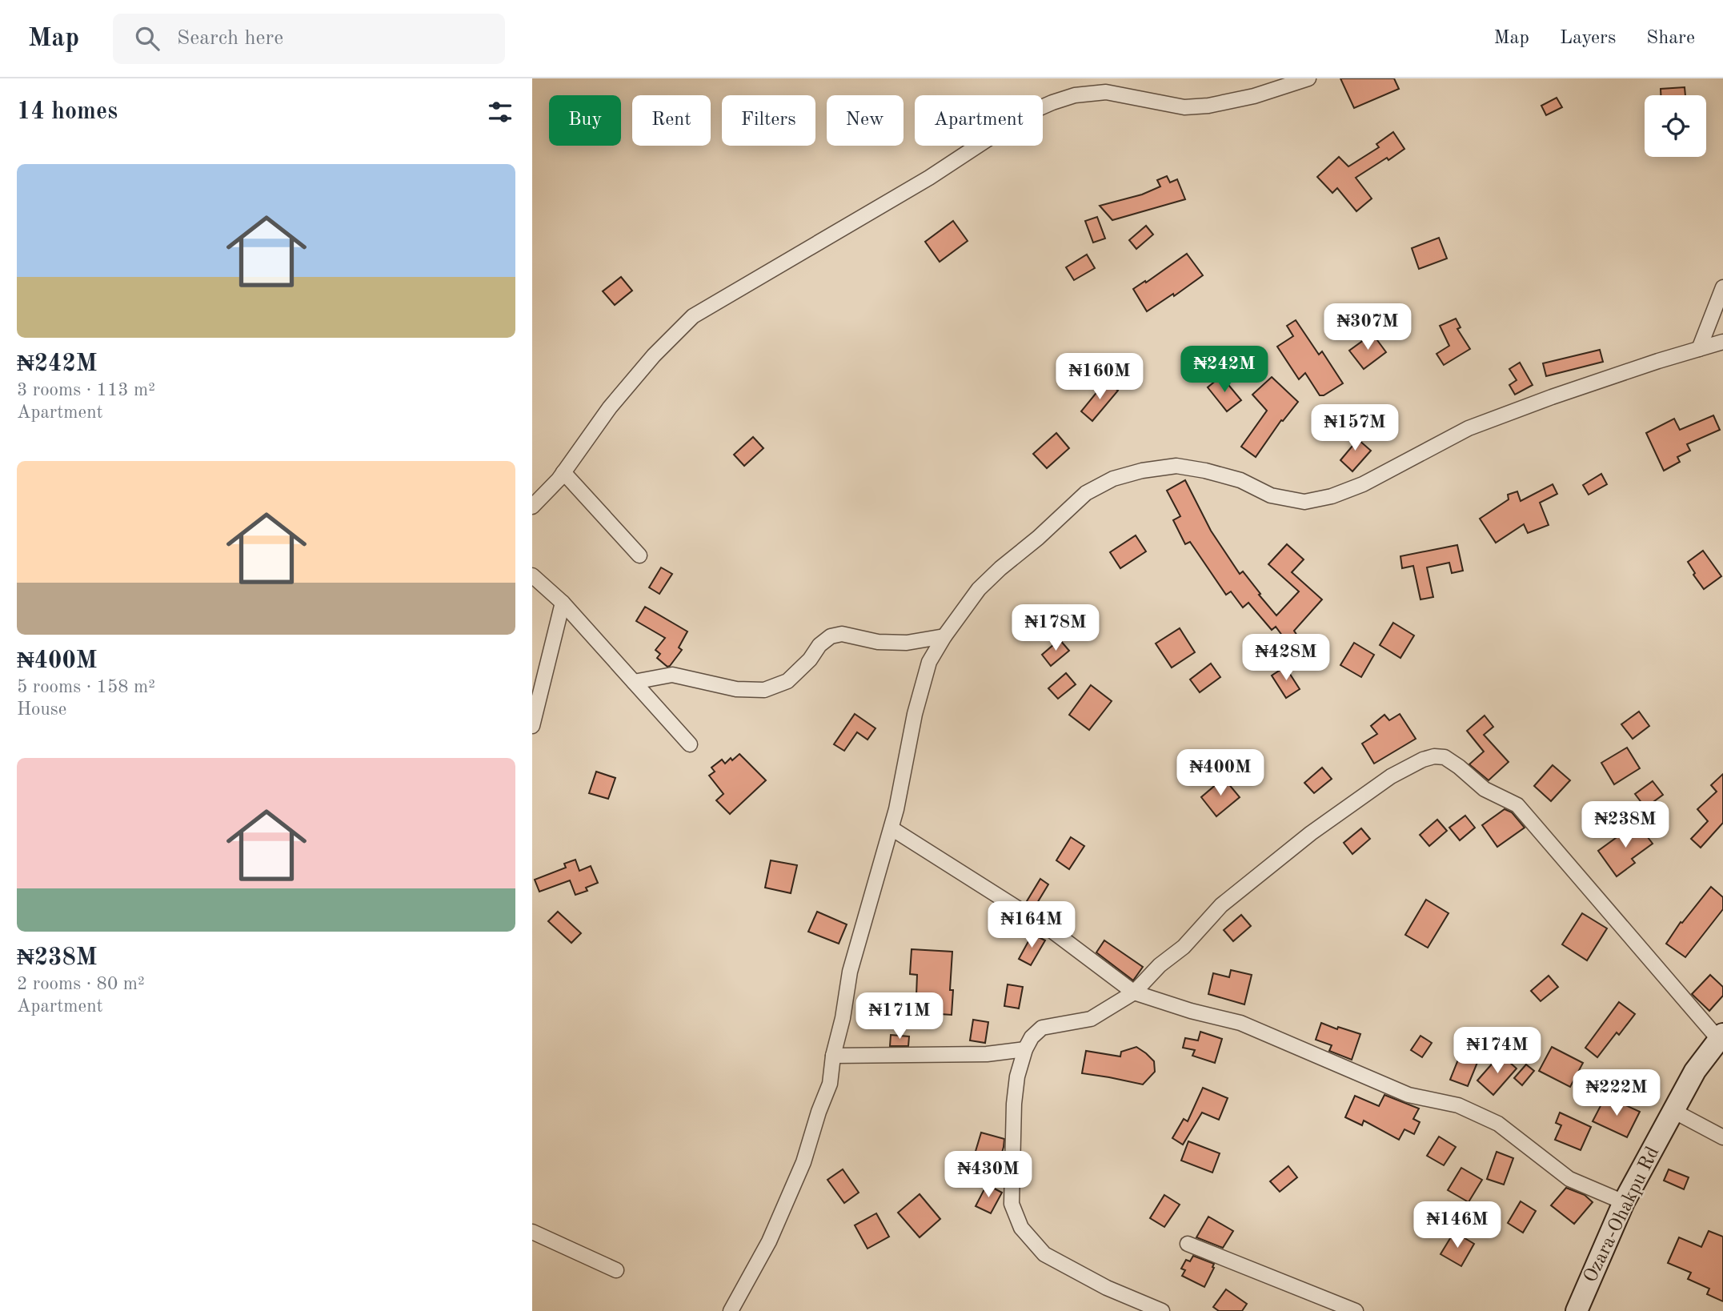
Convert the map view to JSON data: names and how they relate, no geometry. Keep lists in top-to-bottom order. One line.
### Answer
{"streets":{"main road":["Ozara-Ohakpu Rd"]},"page":{"header":"Map","search":"Search here","nav":["Map","Layers","Share"],"heading":"14 homes","chip":["Buy","Rent","Filters","New","Apartment"],"list":[{"name":"₦242M","note":"3 rooms · 113 m² · Apartment"},{"name":"₦400M","note":"5 rooms · 158 m² · House"},{"name":"₦238M","note":"2 rooms · 80 m² · Apartment"}],"price":["₦307M","₦242M","₦160M","₦157M","₦178M","₦428M","₦400M","₦238M","₦164M","₦171M","₦174M","₦222M","₦430M","₦146M"]}}
